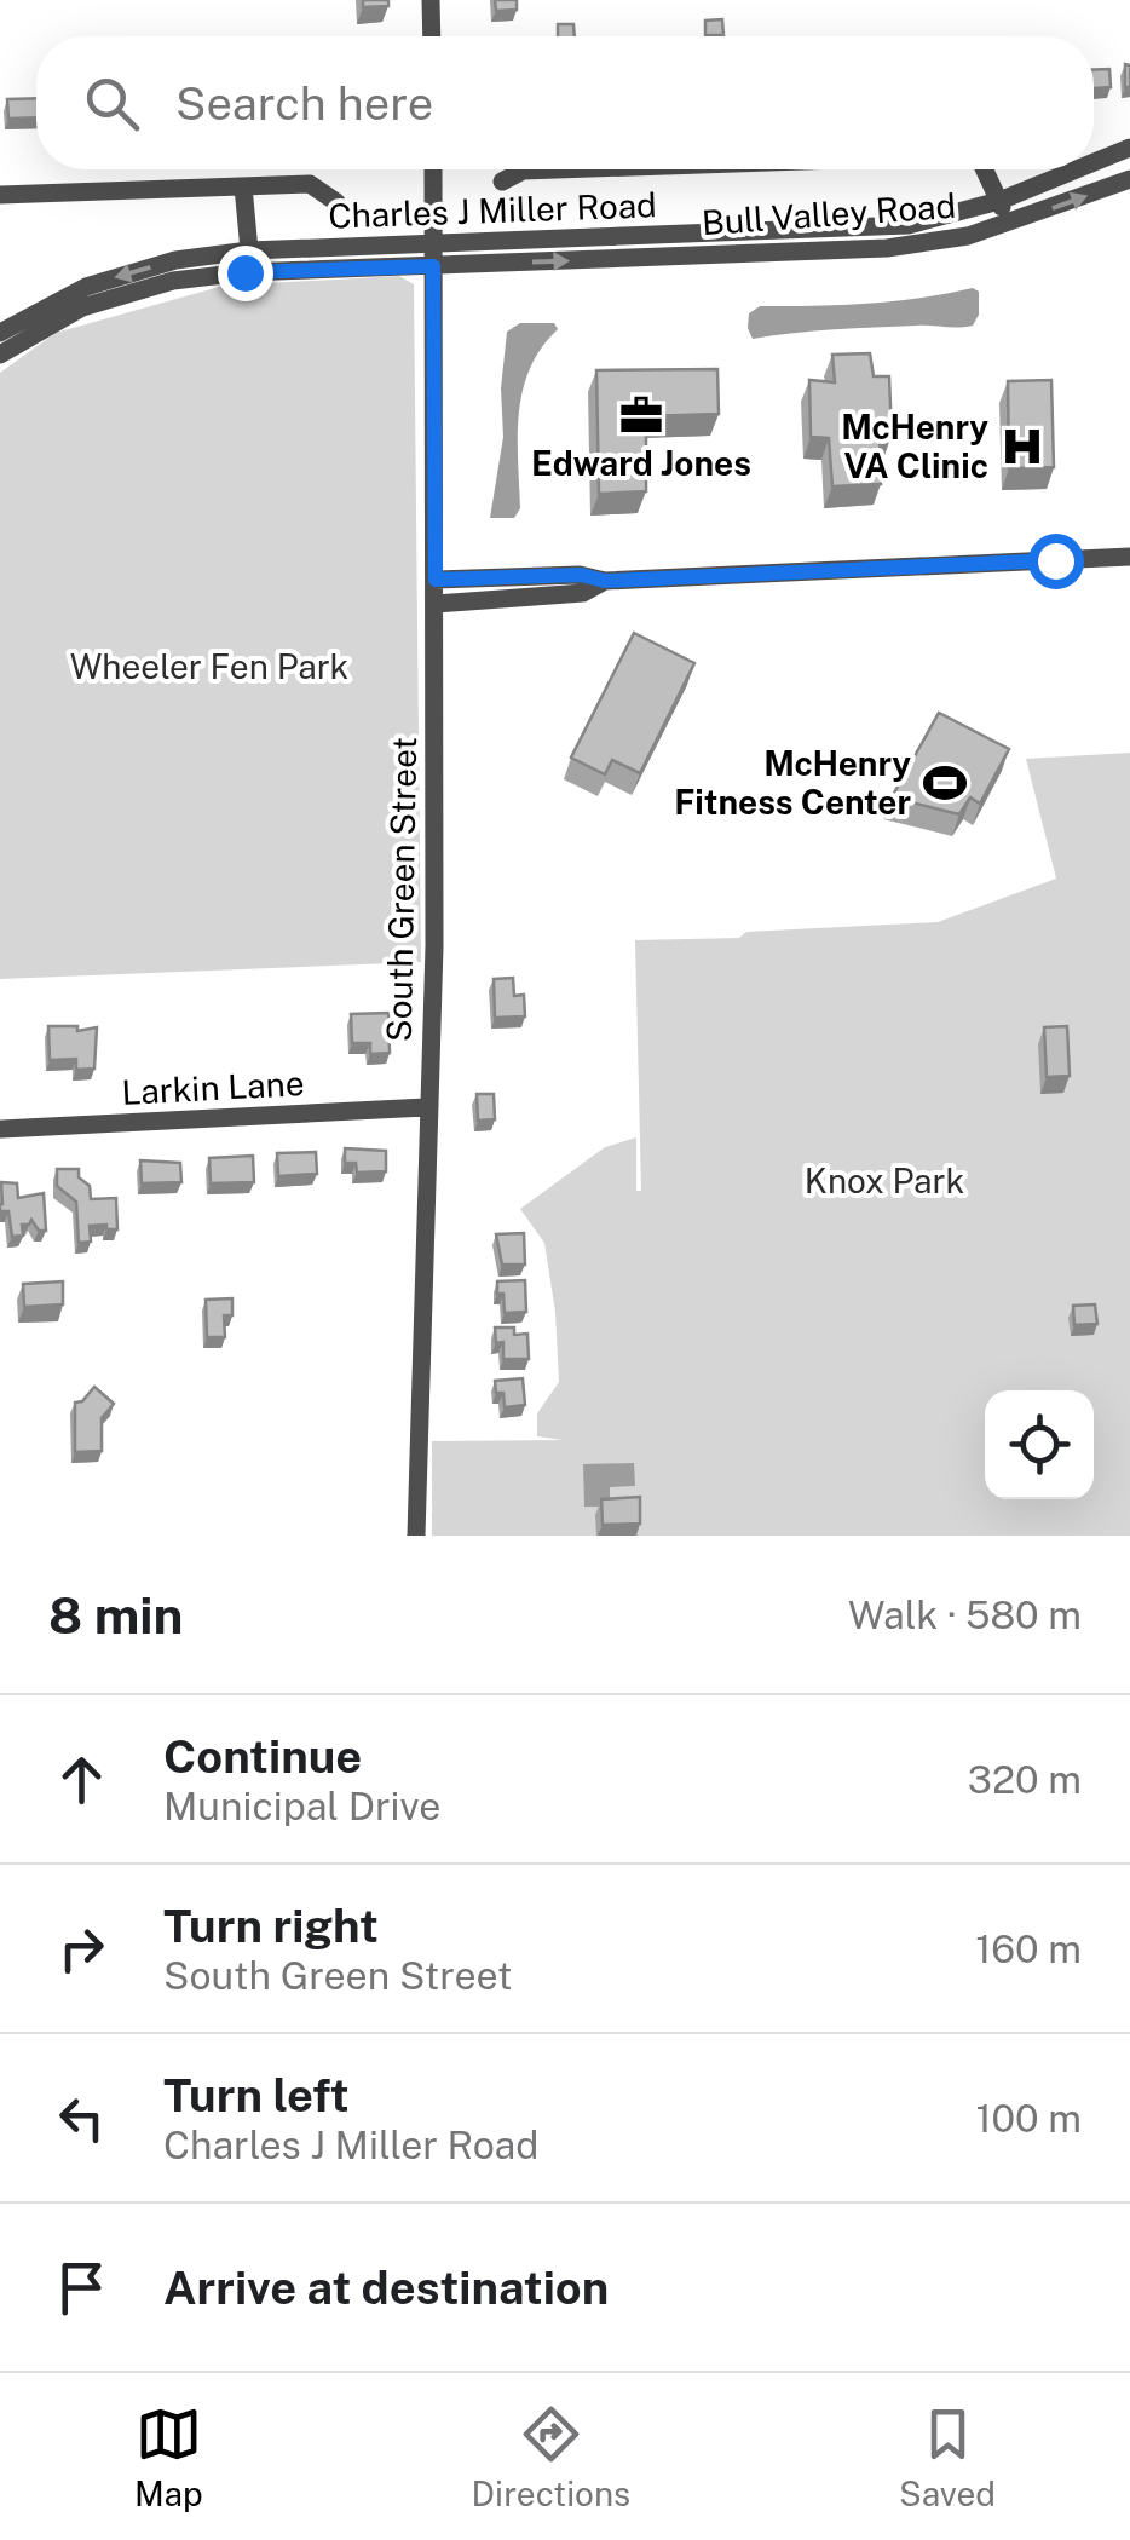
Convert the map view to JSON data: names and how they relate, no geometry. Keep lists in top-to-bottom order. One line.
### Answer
{"streets":{"street":["Charles J Miller Road","Bull Valley Road","South Green Street","Larkin Lane"]},"crossings":[["Charles J Miller Road","Bull Valley Road"],["Charles J Miller Road","South Green Street"],["Bull Valley Road","South Green Street"],["South Green Street","Larkin Lane"]],"one_way":["Bull Valley Road"],"parks":["Wheeler Fen Park","Knox Park"],"places":{"office":["Edward Jones"],"hospital":["McHenry VA Clinic"],"sports":["McHenry Fitness Center"]},"page":{"search":"Search here","heading":["8 min","Walk · 580 m"],"list":[["Continue","Municipal Drive","320 m"],["Turn right","South Green Street","160 m"],["Turn left","Charles J Miller Road","100 m"],"Arrive at destination"],"nav":["Map","Directions","Saved"]}}
